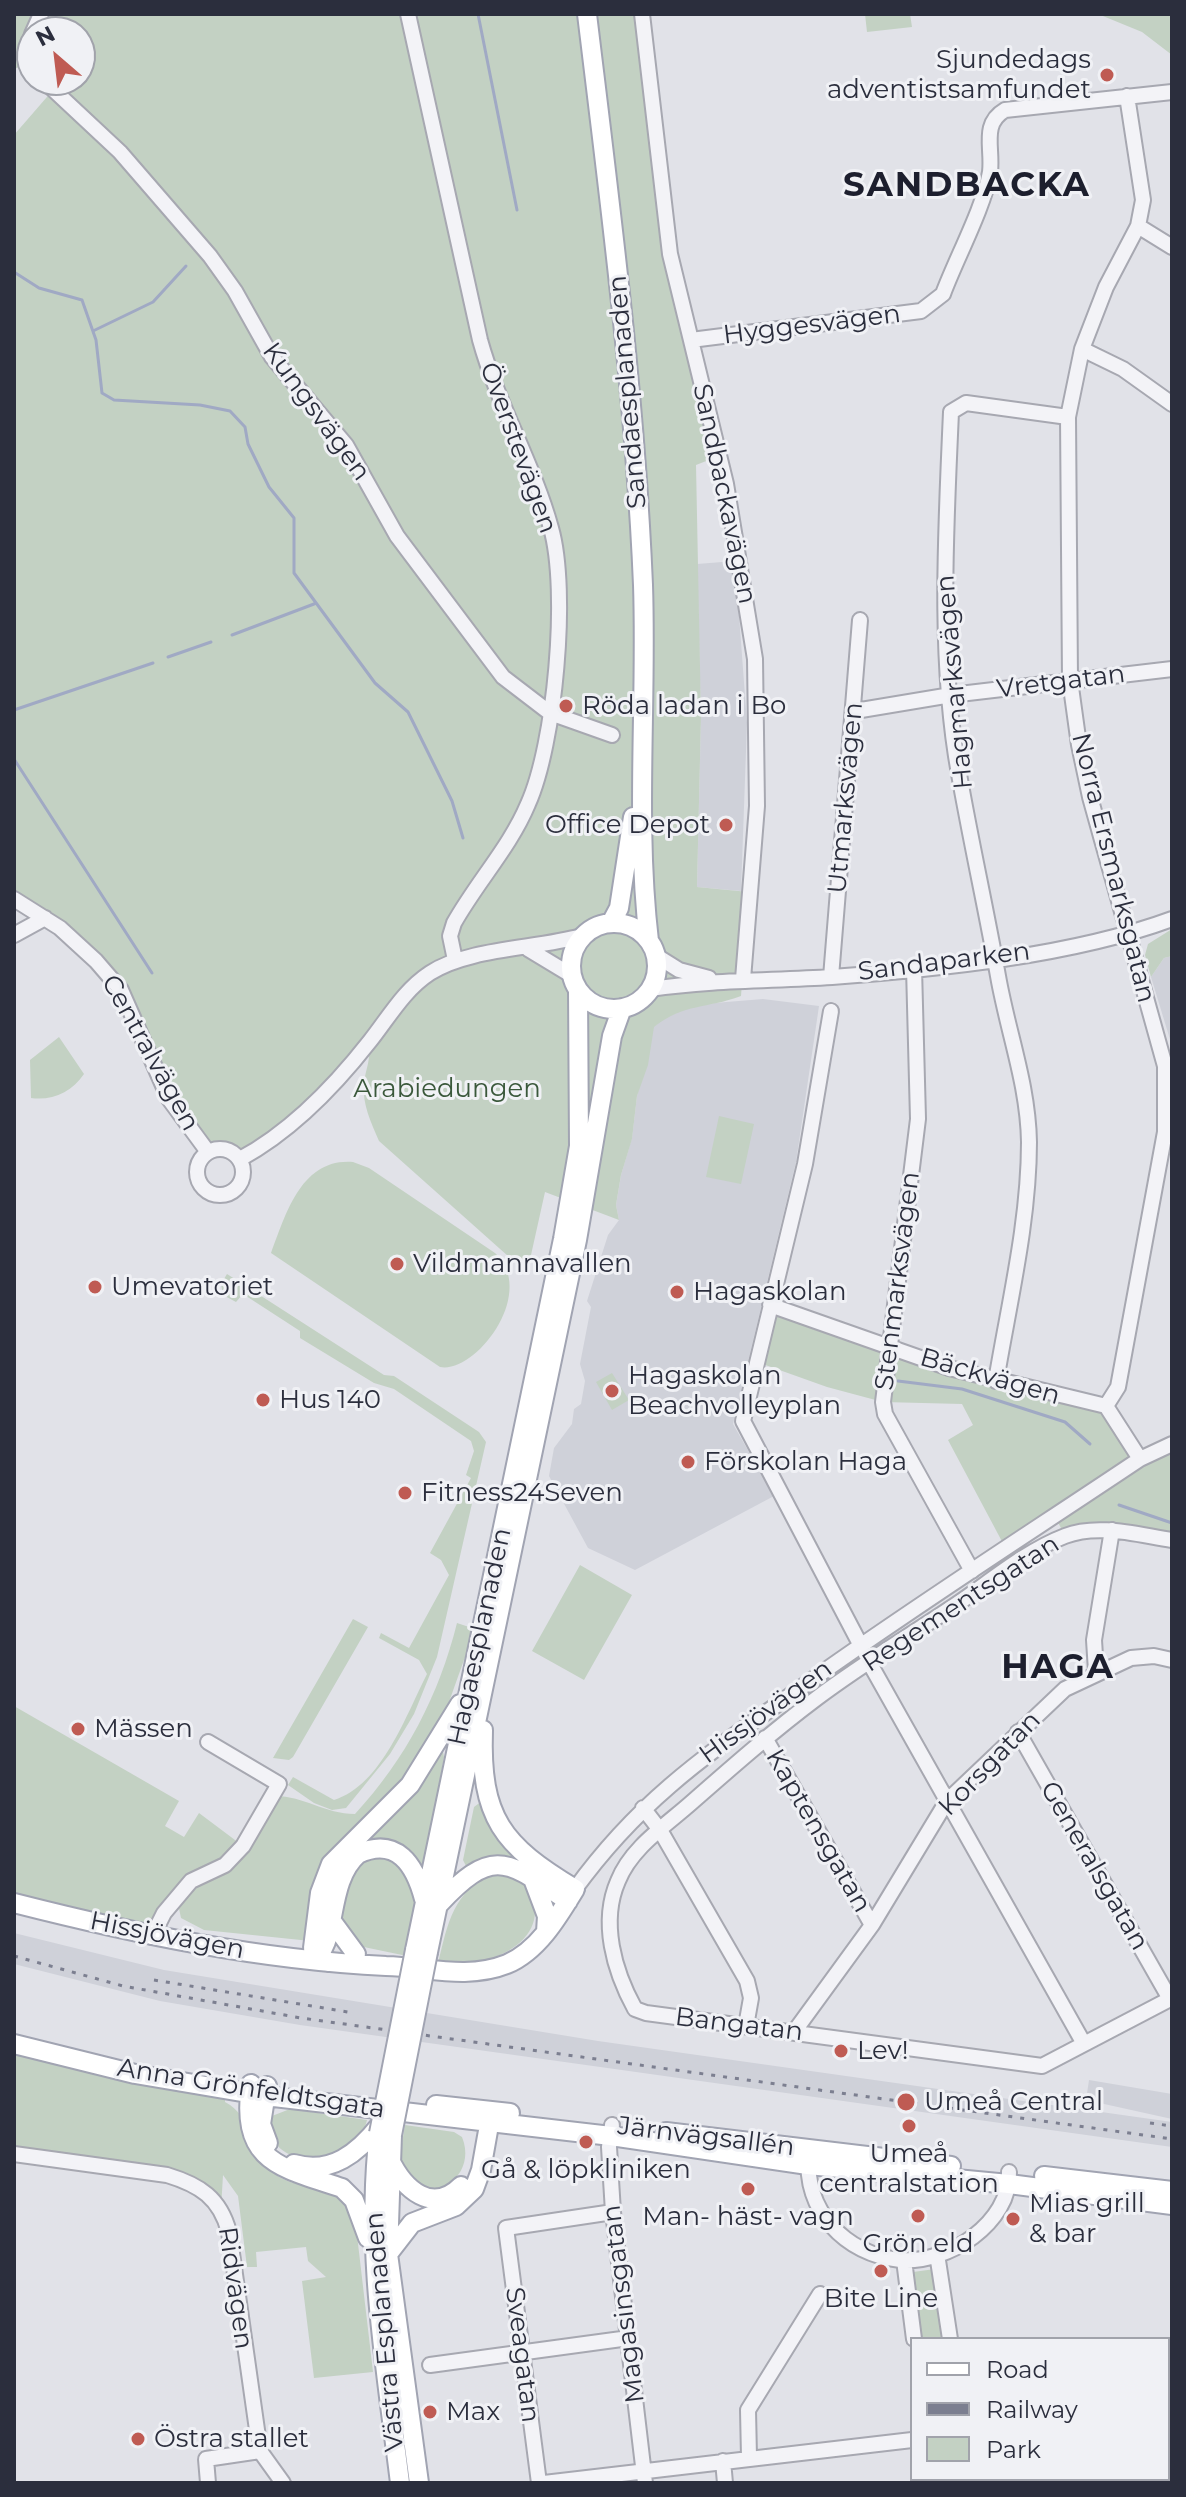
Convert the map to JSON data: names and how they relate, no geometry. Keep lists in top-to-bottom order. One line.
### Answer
{"streets":{"main road":["Sandaesplanaden","Hagaesplanaden","Hissjövägen","Anna Grönfeldtsgata","Järnvägsallén","Västra Esplanaden"],"street":["Hyggesvägen","Kungsvägen","Överstevägen","Sandbackavägen","Hagmarksvägen","Vretgatan","Utmarksvägen","Norra Ersmarksgatan","Sandaparken","Centralvägen","Stenmarksvägen","Bäckvägen","Regementsgatan","Korsgatan","Kaptensgatan","Generalsgatan","Bangatan","Ridvägen","Magasinsgatan","Sveagatan"]},"crossings":[["Hyggesvägen","Sandbackavägen"],["Hyggesvägen","Norra Ersmarksgatan"],["Sandaesplanaden","Sandaparken"],["Sandaesplanaden","Hagaesplanaden"],["Kungsvägen","Överstevägen"],["Sandbackavägen","Sandaparken"],["Hagmarksvägen","Vretgatan"],["Hagmarksvägen","Norra Ersmarksgatan"],["Hagmarksvägen","Sandaparken"],["Hagmarksvägen","Bäckvägen"],["Vretgatan","Utmarksvägen"],["Vretgatan","Norra Ersmarksgatan"],["Utmarksvägen","Sandaparken"],["Norra Ersmarksgatan","Sandaparken"],["Norra Ersmarksgatan","Bäckvägen"],["Sandaparken","Stenmarksvägen"],["Sandaparken","Hagaesplanaden"],["Stenmarksvägen","Bäckvägen"],["Stenmarksvägen","Hissjövägen"],["Regementsgatan","Kaptensgatan"],["Regementsgatan","Bangatan"],["Hagaesplanaden","Västra Esplanaden"],["Korsgatan","Kaptensgatan"],["Korsgatan","Generalsgatan"],["Korsgatan","Bangatan"],["Anna Grönfeldtsgata","Järnvägsallén"],["Järnvägsallén","Magasinsgatan"],["Magasinsgatan","Sveagatan"]],"districts":["SANDBACKA","HAGA"],"parks":["Arabiedungen"],"places":["Sjundedags adventistsamfundet","Röda ladan i Bo","Office Depot","Vildmannavallen","Umevatoriet","Hagaskolan","Hagaskolan Beachvolleyplan","Hus 140","Förskolan Haga","Fitness24Seven","Mässen","Lev!","Umeå Central","Umeå centralstation","Gå & löpkliniken","Man- häst- vagn","Grön eld","Mias grill & bar","Bite Line","Max","Östra stallet"],"legend":["Road","Railway","Park"],"north":"top left"}
